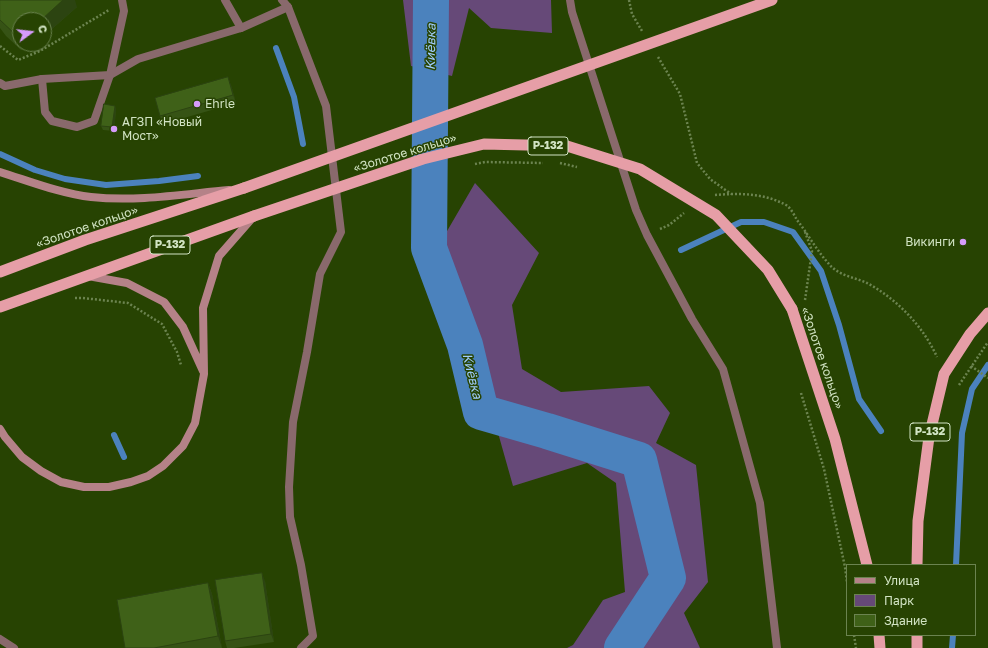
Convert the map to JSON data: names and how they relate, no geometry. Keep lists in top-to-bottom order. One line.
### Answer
{"streets":{"highway":["Р-132","«Золотое кольцо»"]},"crossings":[["Р-132","«Золотое кольцо»"]],"water":["Киёвка"],"places":["Ehrle","АГЗП «Новый Мост»","Викинги"],"legend":["Улица","Парк","Здание"],"north":"right"}
